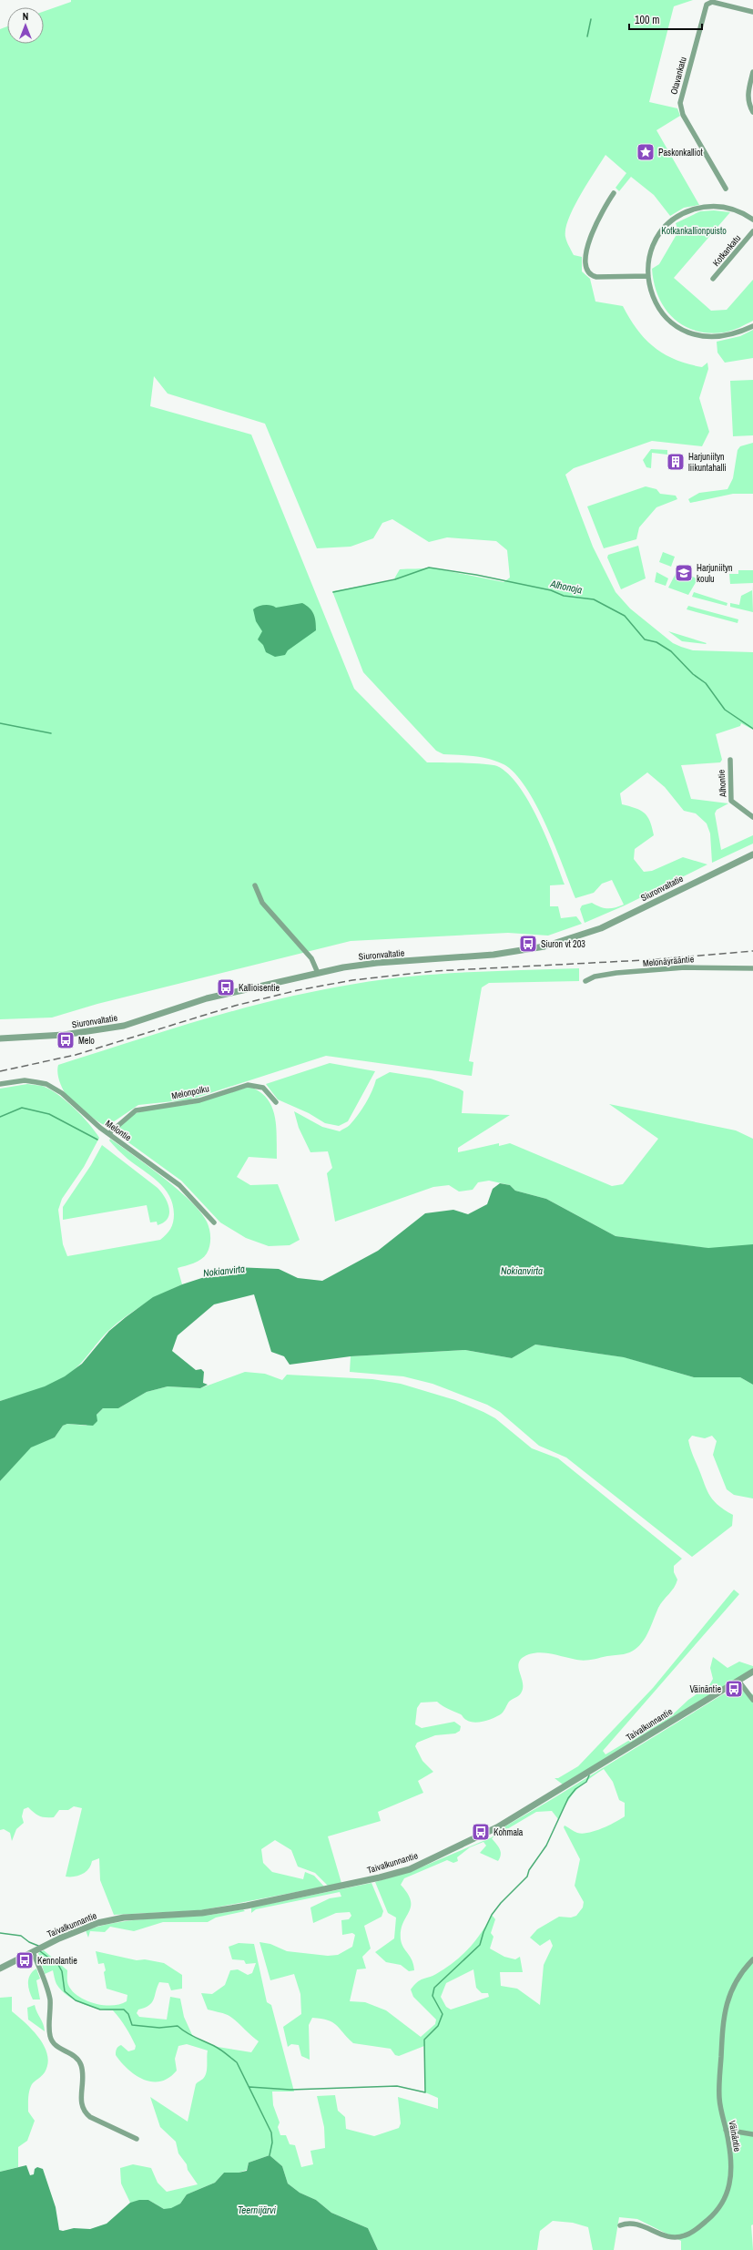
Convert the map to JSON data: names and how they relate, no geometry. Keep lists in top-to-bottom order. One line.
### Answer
{"streets":{"street":["Otavankatu","Kotkankatu","Alhontie","Siuronvaltatie","Melonäyrääntie","Melonpolku","Melontie","Taivalkunnantie","Väinäntie"]},"crossings":[["Melonpolku","Melontie"]],"water":["Alhonoja","Nokianvirta","Teernijärvi"],"parks":["Kotkankallionpuisto"],"places":{"place":["Paskonkalliot"],"building":["Harjuniityn liikuntahalli"],"school or university":["Harjuniityn koulu"],"bus stop":["Siuron vt 203","Kallioisentie","Melo","Väinäntie","Kohmala","Kennolantie"]},"scale_bar":"100 m","north":"top"}
